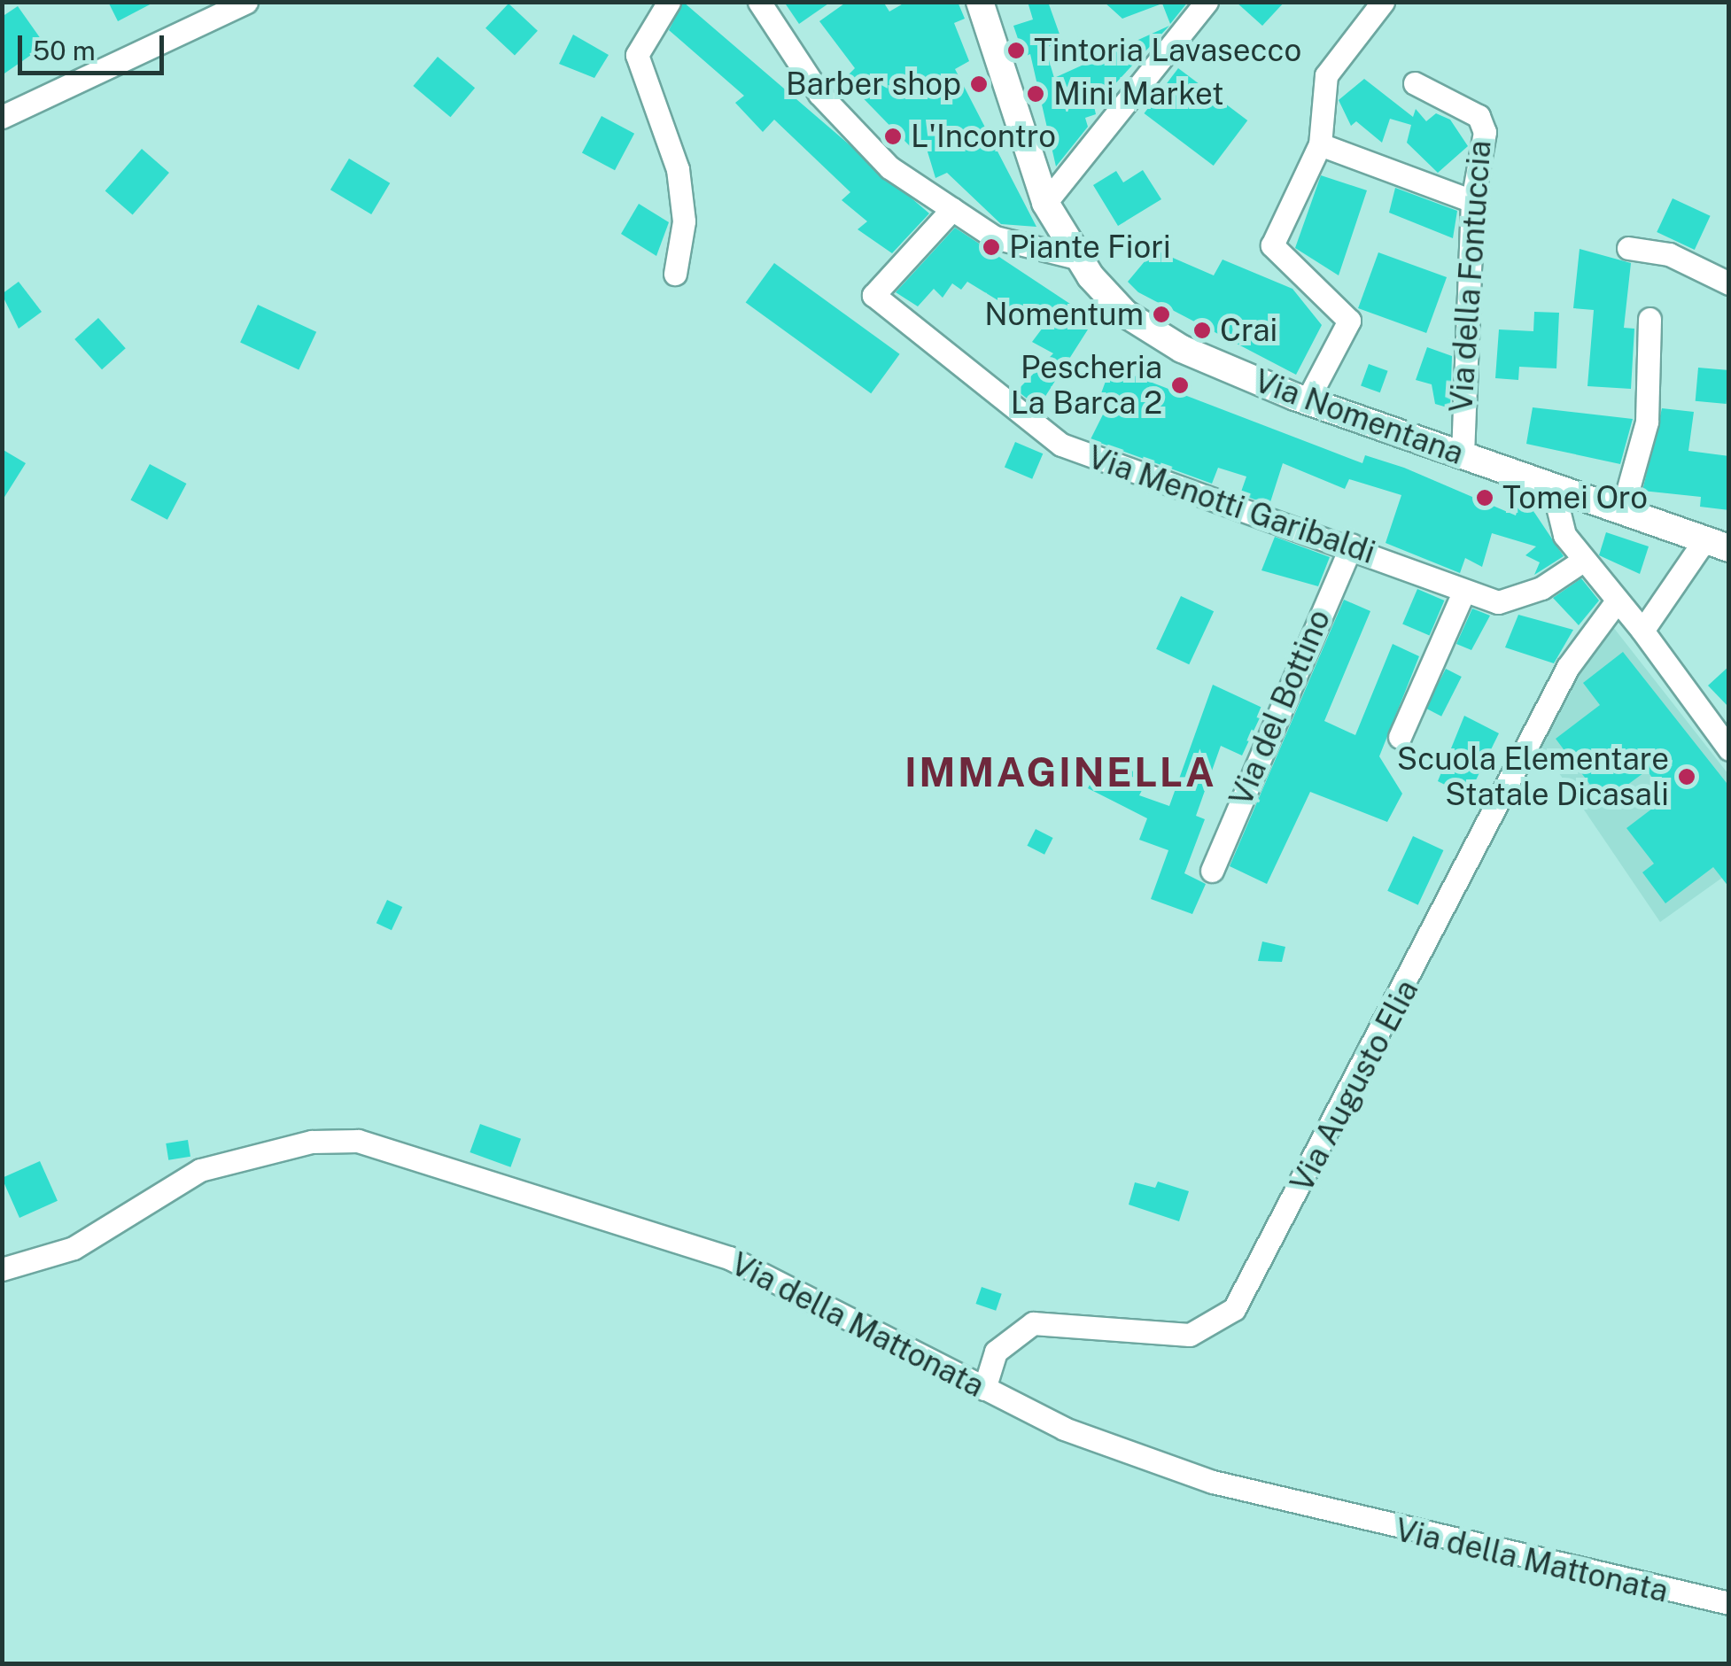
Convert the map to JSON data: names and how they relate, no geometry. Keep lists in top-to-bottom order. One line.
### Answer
{"streets":{"main road":["Via Nomentana"],"street":["Via della Fontuccia","Via Menotti Garibaldi","Via del Bottino","Via Augusto Elia","Via della Mattonata"]},"crossings":[["Via della Fontuccia","Via Nomentana"],["Via Menotti Garibaldi","Via del Bottino"],["Via Augusto Elia","Via della Mattonata"]],"districts":["IMMAGINELLA"],"places":["Tintoria Lavasecco","Barber shop","Mini Market","L'Incontro","Piante Fiori","Nomentum","Crai","Pescheria La Barca 2","Tomei Oro","Scuola Elementare Statale Dicasali"],"scale_bar":"50 m"}
